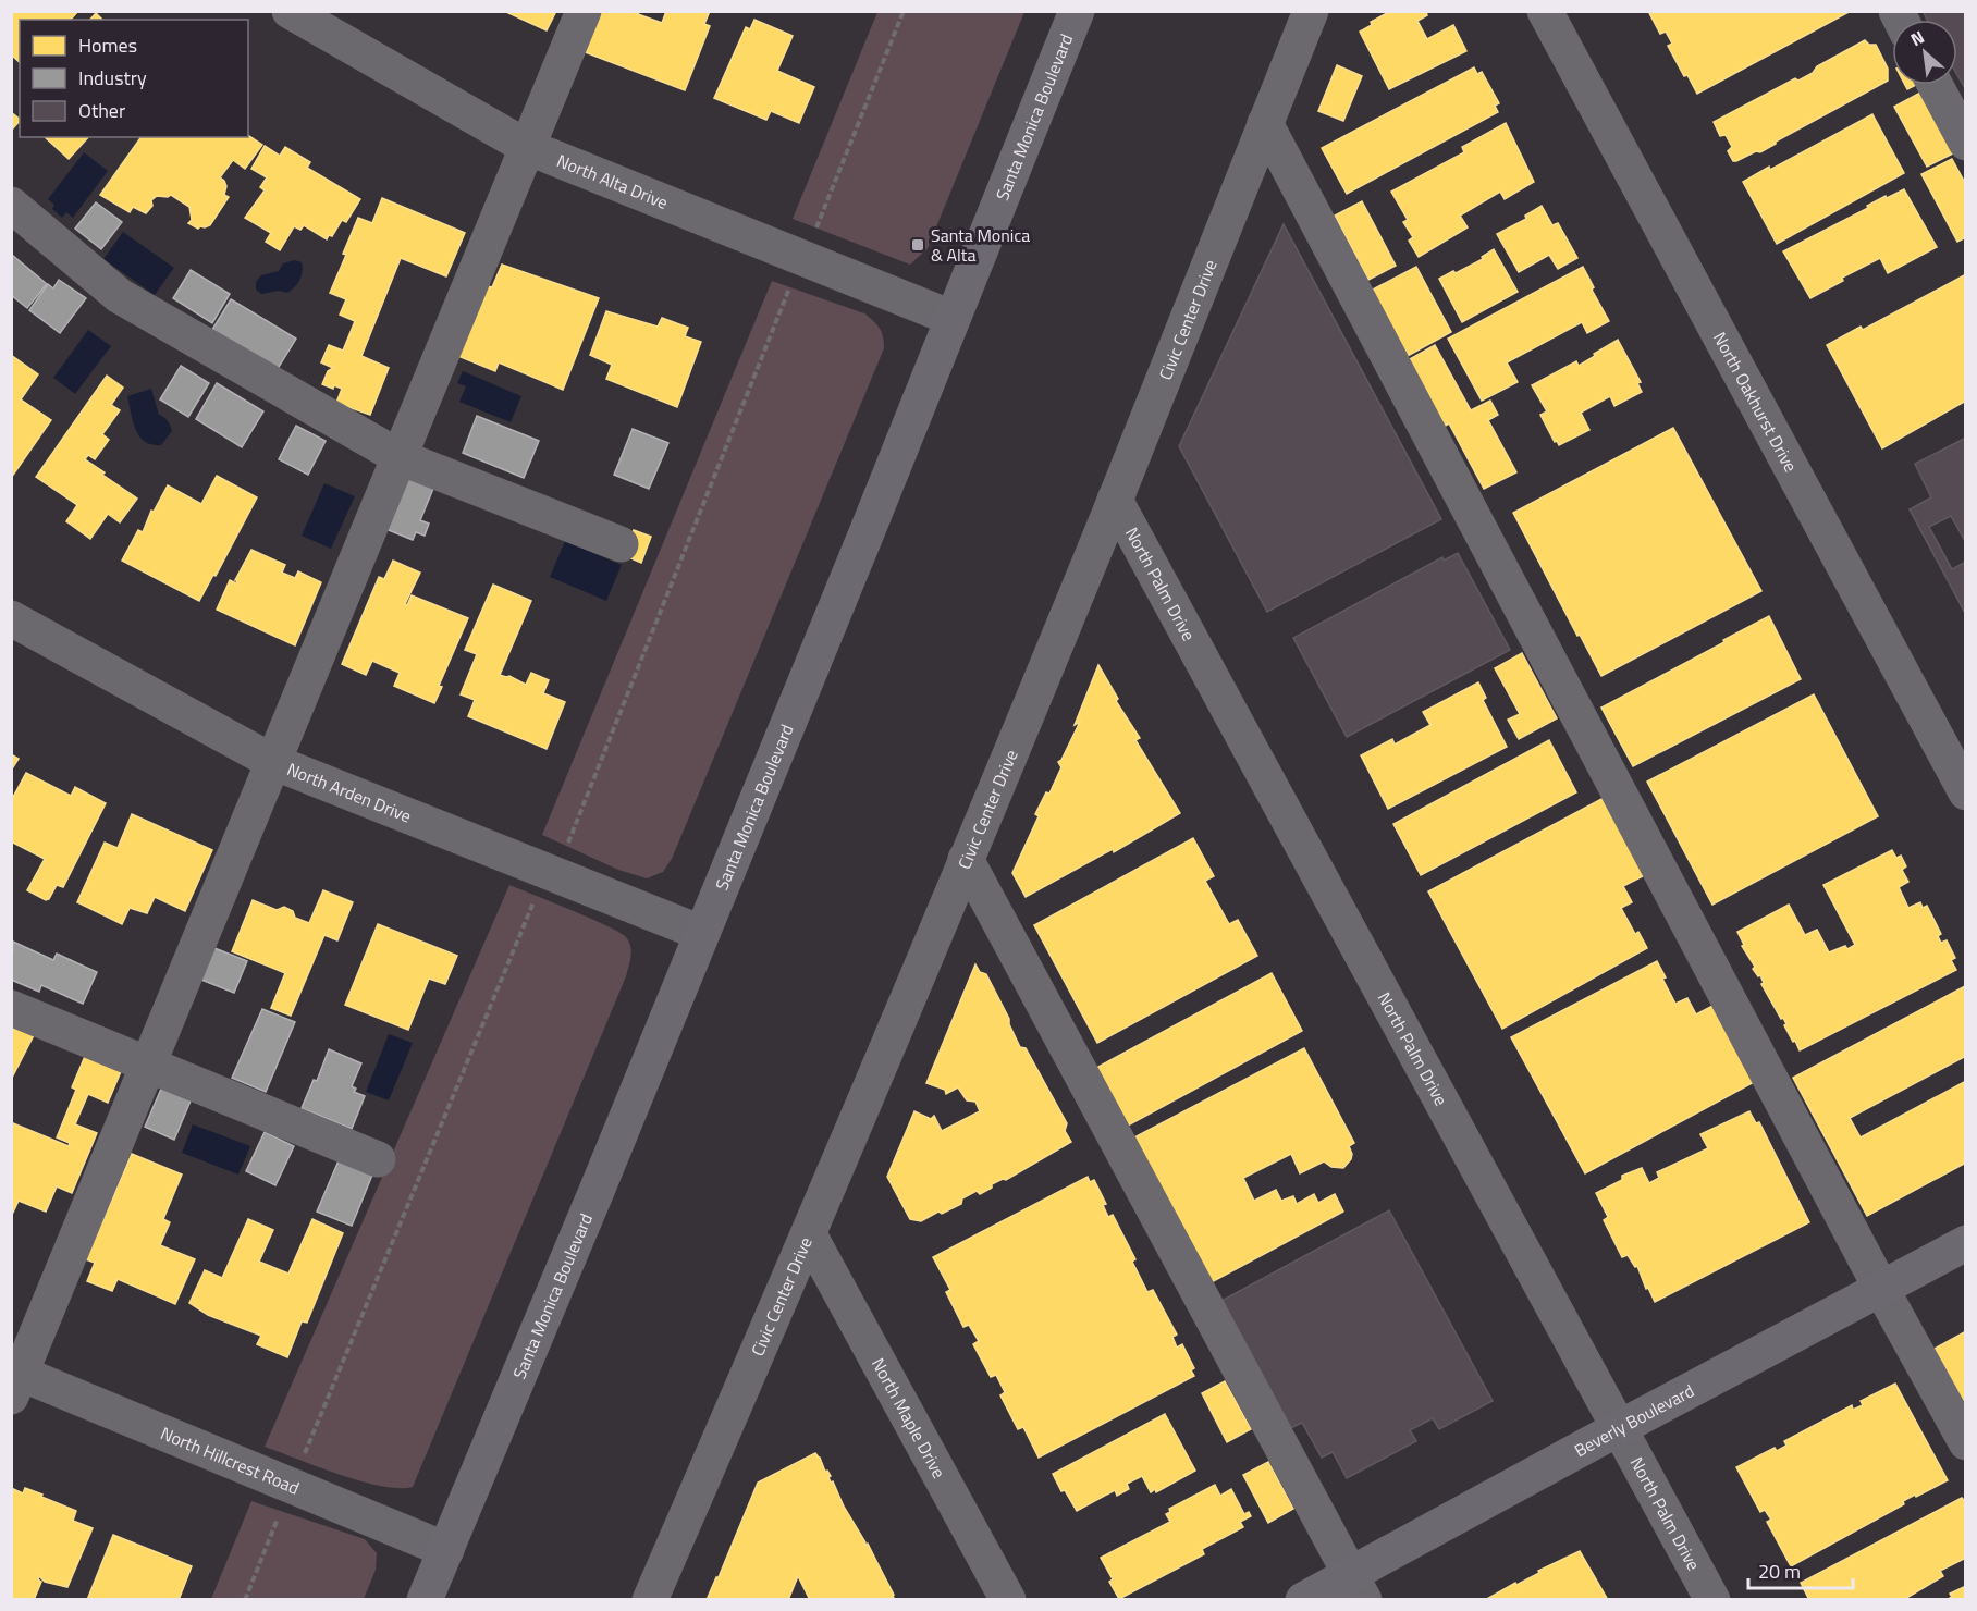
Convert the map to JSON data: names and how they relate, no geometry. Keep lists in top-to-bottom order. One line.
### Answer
{"streets":{"main road":["Santa Monica Boulevard","Beverly Boulevard"],"street":["North Alta Drive","Civic Center Drive","North Oakhurst Drive","North Palm Drive","North Arden Drive","North Maple Drive","North Hillcrest Road"]},"crossings":[["Santa Monica Boulevard","North Alta Drive"],["Santa Monica Boulevard","North Arden Drive"],["Santa Monica Boulevard","North Hillcrest Road"],["Civic Center Drive","North Palm Drive"],["Civic Center Drive","North Maple Drive"],["North Palm Drive","Beverly Boulevard"]],"places":{"transit":["Santa Monica & Alta"]},"legend":["Homes","Industry","Other"],"scale_bar":"20 m","north":"top left"}
